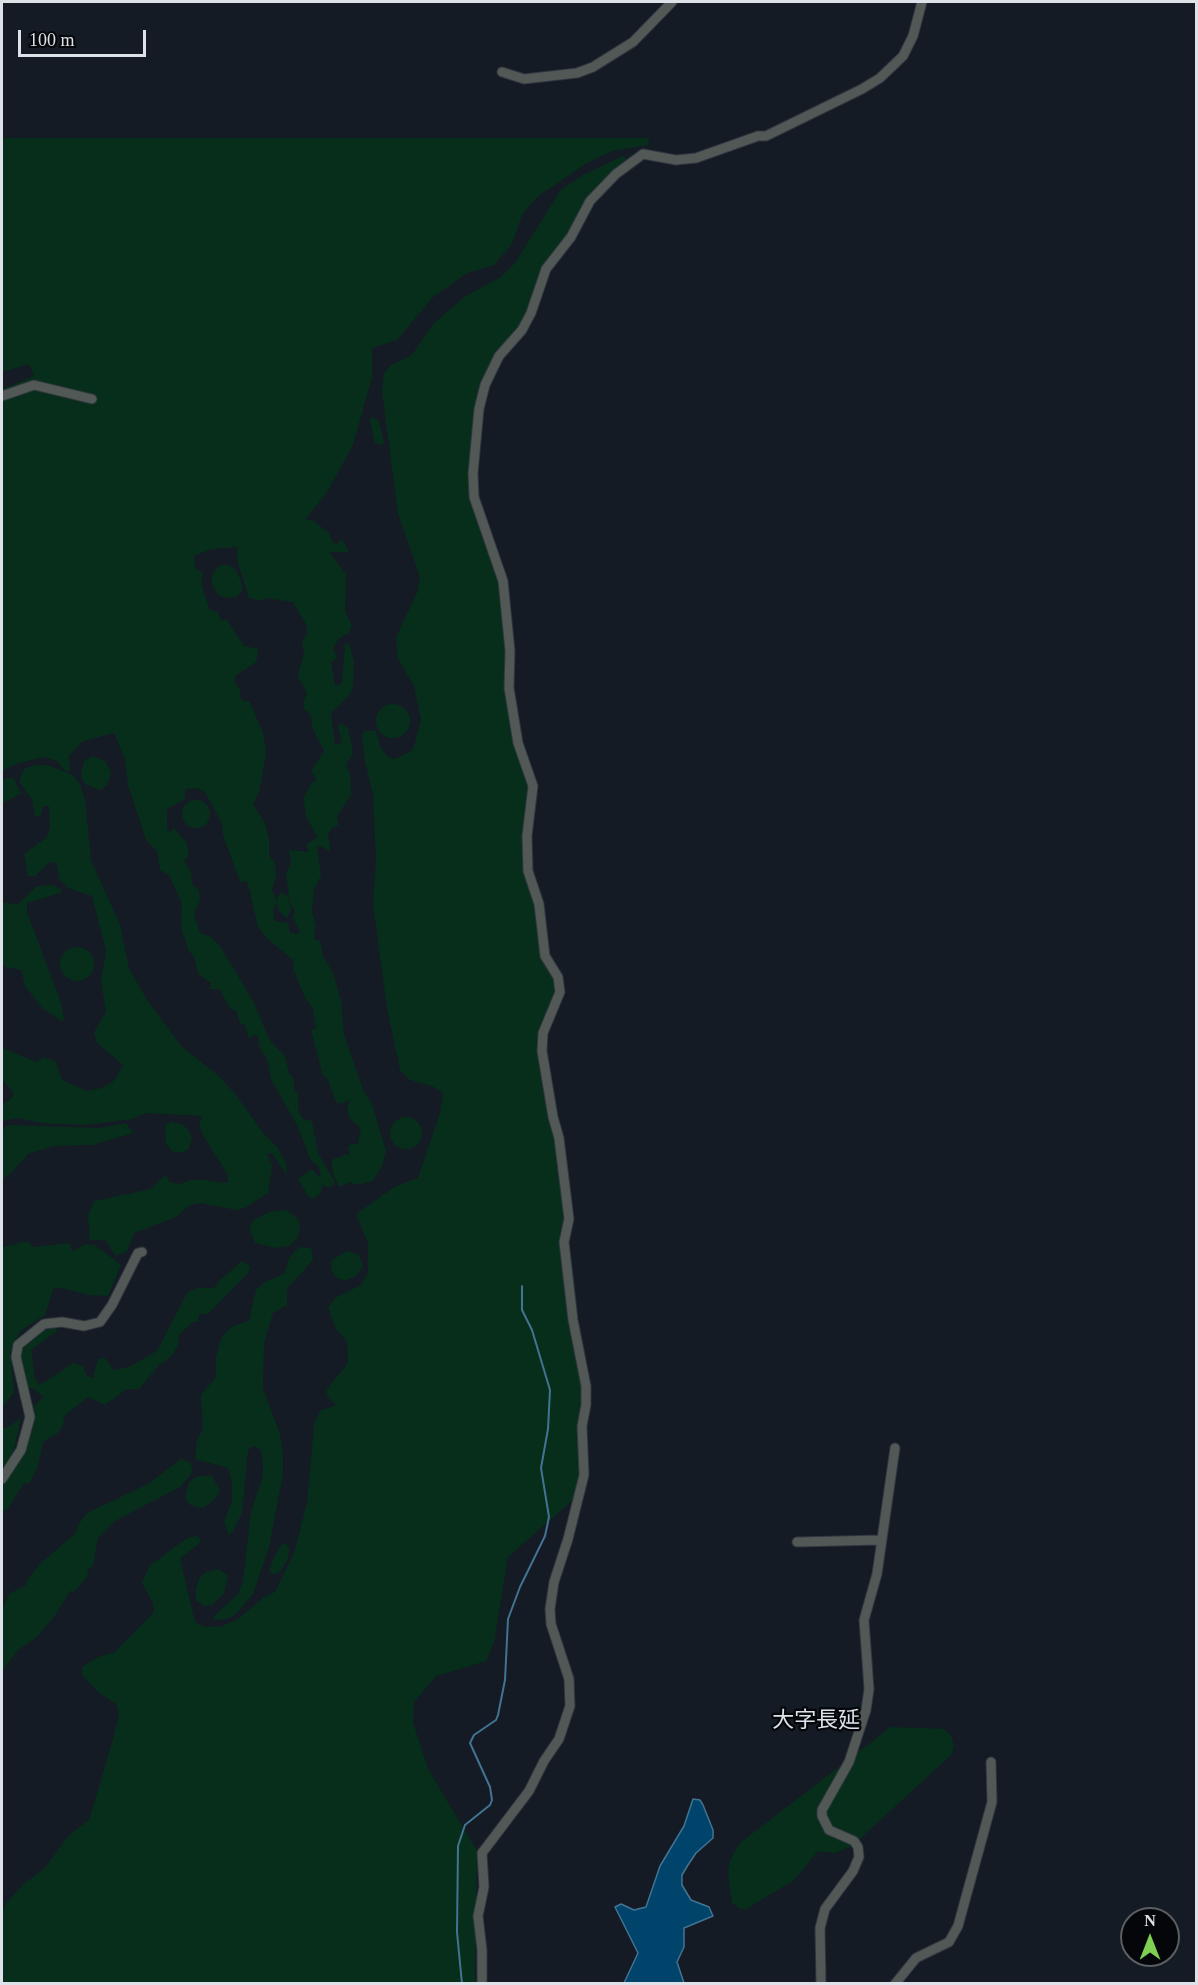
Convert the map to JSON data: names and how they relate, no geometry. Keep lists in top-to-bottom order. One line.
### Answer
{"districts":["大字長延"],"scale_bar":"100 m","north":"top"}
